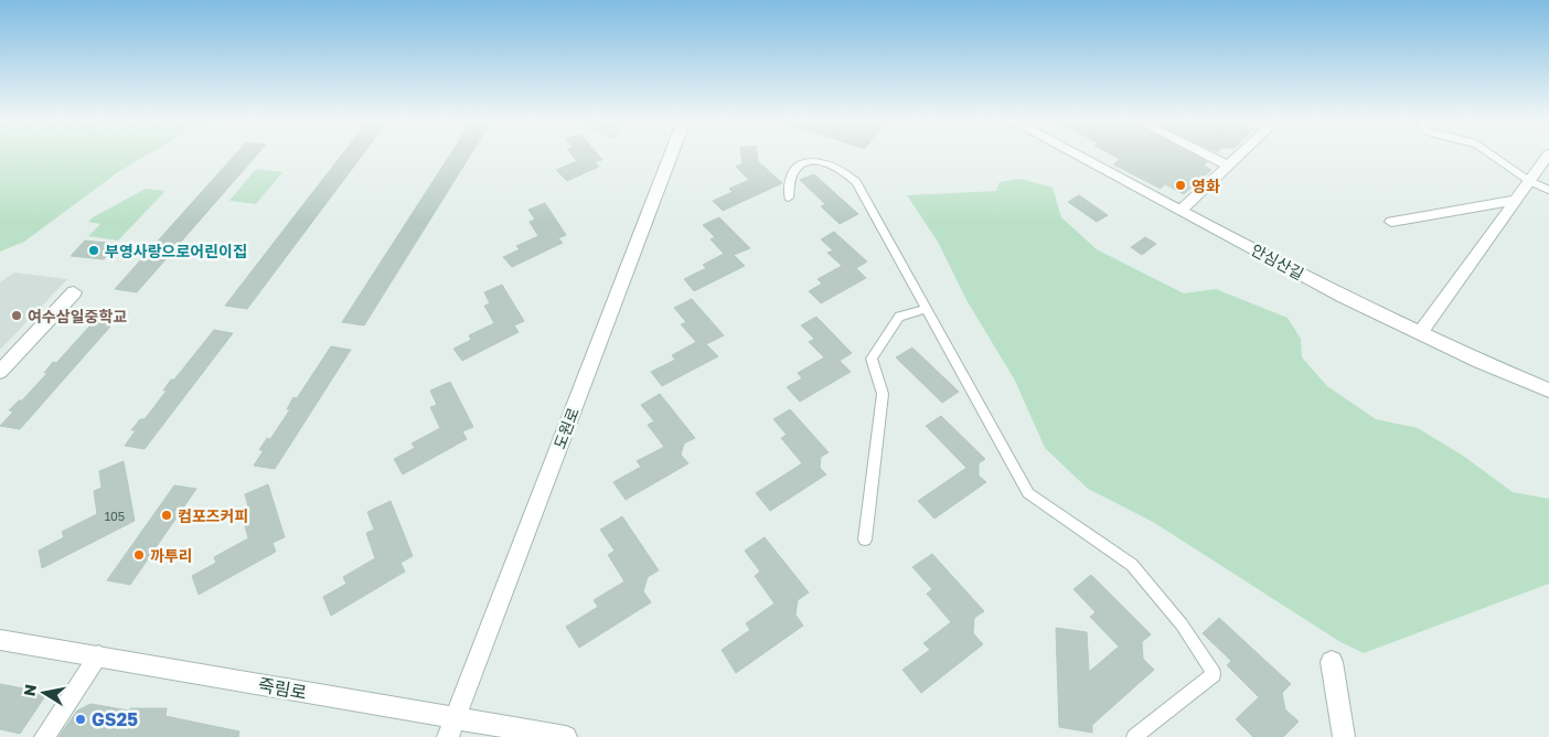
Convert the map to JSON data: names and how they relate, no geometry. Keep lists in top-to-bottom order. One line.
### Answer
{"streets":{"street":["안심산길","도원로","죽림로"]},"crossings":[["도원로","죽림로"]],"places":["영화","부영사랑으로어린이집","여수삼일중학교","컴포즈커피","까투리","GS25"],"house_numbers":["105"],"north":"left"}
